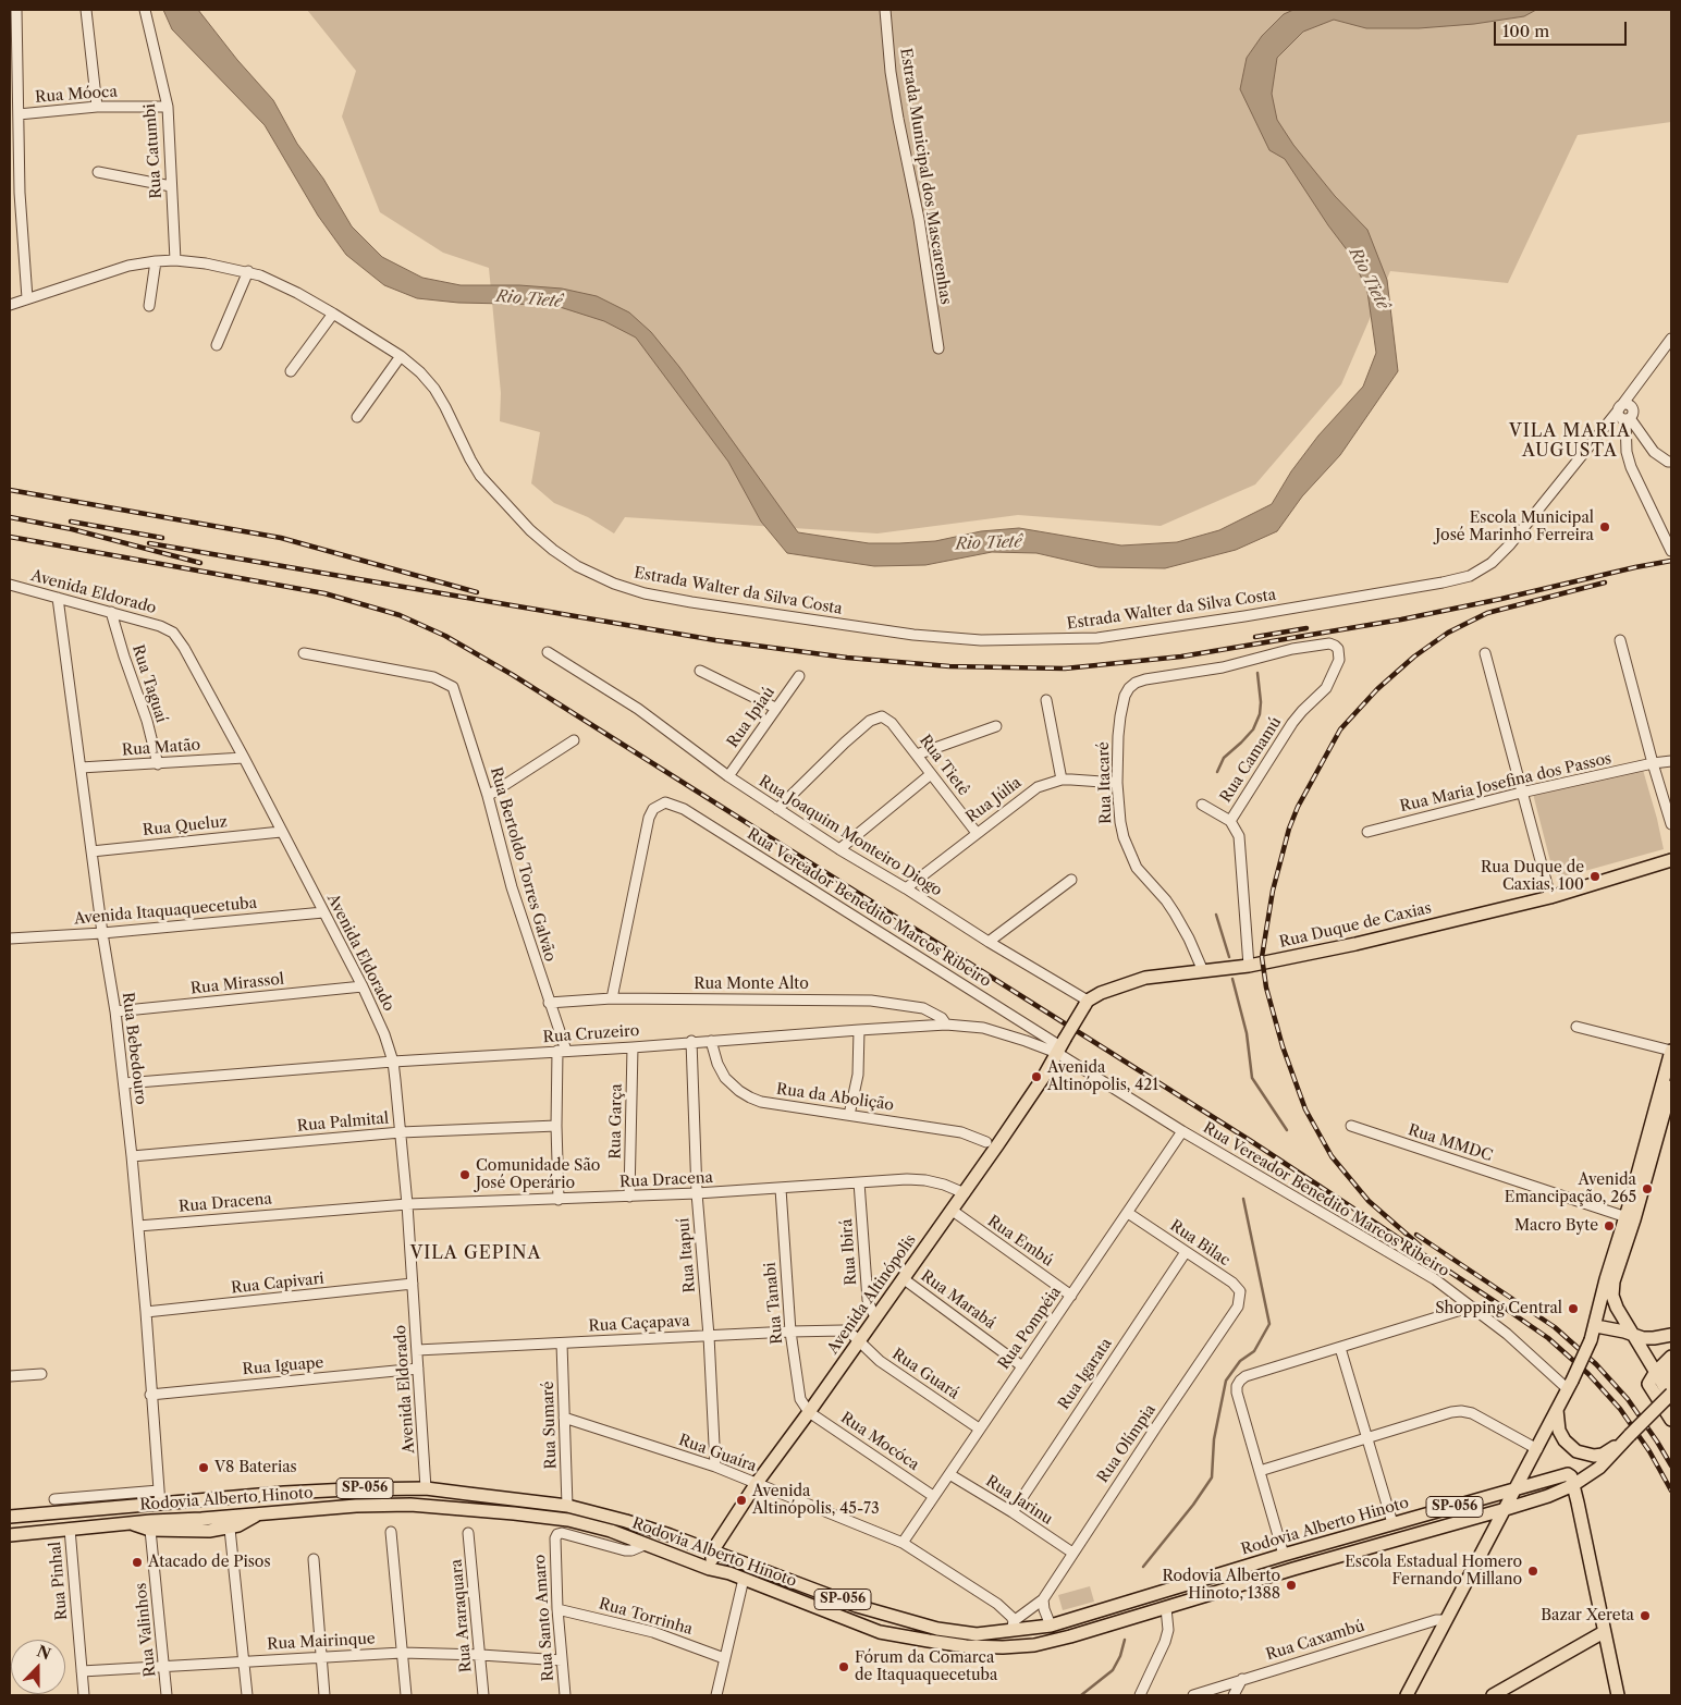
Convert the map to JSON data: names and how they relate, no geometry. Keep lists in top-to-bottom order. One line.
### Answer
{"streets":{"main road":["Rua Duque de Caxias","Avenida Altinópolis","SP-056","Rodovia Alberto Hinoto"],"street":["Rua Móoca","Rua Catumbi","Estrada Municipal dos Mascarenhas","Estrada Walter da Silva Costa","Avenida Eldorado","Rua Taguaí","Rua Ipiaú","Rua Matão","Rua Camamú","Rua Tietê","Rua Itacaré","Rua Maria Josefina dos Passos","Rua Júlia","Rua Queluz","Rua Joaquim Monteiro Diogo","Rua Bertoldo Torres Galvão","Rua Vereador Benedito Marcos Ribeiro","Avenida Itaquaquecetuba","Rua Mirassol","Rua Monte Alto","Rua Cruzeiro","Rua Bebedouro","Rua da Abolição","Rua Garça","Rua Palmital","Rua MMDC","Rua Dracena","Rua Embú","Rua Bilac","Rua Ibirá","Rua Itapuí","Rua Capivari","Rua Marabá","Rua Tanabi","Rua Caçapava","Rua Pompéia","Rua Iguape","Rua Guará","Rua Igarata","Rua Sumaré","Rua Mocóca","Rua Olímpia","Rua Guaíra","Rua Jarinu","Rua Pinhal","Rua Araraquara","Rua Torrinha","Rua Santo Amaro","Rua Valinhos","Rua Caxambú","Rua Mairinque"]},"crossings":[["Rua Móoca","Rua Catumbi"],["Rua Catumbi","Estrada Walter da Silva Costa"],["Avenida Eldorado","Rua Taguaí"],["Avenida Eldorado","Rua Matão"],["Avenida Eldorado","Rua Queluz"],["Avenida Eldorado","Avenida Itaquaquecetuba"],["Avenida Eldorado","Rua Mirassol"],["Avenida Eldorado","Rua Cruzeiro"],["Avenida Eldorado","Rua Bebedouro"],["Avenida Eldorado","Rua Palmital"],["Avenida Eldorado","Rua Dracena"],["Avenida Eldorado","Rua Capivari"],["Avenida Eldorado","Rua Caçapava"],["Avenida Eldorado","Rua Iguape"],["Avenida Eldorado","Rodovia Alberto Hinoto"],["Rua Taguaí","Rua Matão"],["Rua Ipiaú","Rua Joaquim Monteiro Diogo"],["Rua Matão","Rua Bebedouro"],["Rua Camamú","Rua Itacaré"],["Rua Camamú","Rua Duque de Caxias"],["Rua Tietê","Rua Júlia"],["Rua Tietê","Rua Joaquim Monteiro Diogo"],["Rua Itacaré","Rua Júlia"],["Rua Itacaré","Rua Duque de Caxias"],["Rua Júlia","Rua Joaquim Monteiro Diogo"],["Rua Queluz","Rua Bebedouro"],["Rua Joaquim Monteiro Diogo","Rua Duque de Caxias"],["Rua Bertoldo Torres Galvão","Rua Monte Alto"],["Rua Bertoldo Torres Galvão","Rua Cruzeiro"],["Rua Vereador Benedito Marcos Ribeiro","Rua Monte Alto"],["Rua Vereador Benedito Marcos Ribeiro","Rua Cruzeiro"],["Rua Vereador Benedito Marcos Ribeiro","Avenida Altinópolis"],["Rua Vereador Benedito Marcos Ribeiro","Rua Pompéia"],["Avenida Itaquaquecetuba","Rua Bebedouro"],["Rua Mirassol","Rua Bebedouro"],["Rua Monte Alto","Rua Cruzeiro"],["Rua Cruzeiro","Rua Bebedouro"],["Rua Cruzeiro","Rua da Abolição"],["Rua Cruzeiro","Rua Garça"],["Rua Cruzeiro","Rua Itapuí"],["Rua Cruzeiro","Avenida Altinópolis"],["Rua Bebedouro","Rua Palmital"],["Rua Bebedouro","Rua Dracena"],["Rua Bebedouro","Rua Capivari"],["Rua Bebedouro","Rua Iguape"],["Rua Bebedouro","Rodovia Alberto Hinoto"],["Rua Garça","Rua Dracena"],["Rua Dracena","Rua Ibirá"],["Rua Dracena","Rua Itapuí"],["Rua Dracena","Avenida Altinópolis"],["Rua Dracena","Rua Tanabi"],["Rua Embú","Avenida Altinópolis"],["Rua Embú","Rua Pompéia"],["Rua Bilac","Rua Pompéia"],["Rua Bilac","Rua Igarata"],["Rua Bilac","Rua Olímpia"],["Rua Ibirá","Avenida Altinópolis"],["Rua Itapuí","Rua Caçapava"],["Rua Itapuí","Rua Guaíra"],["Avenida Altinópolis","Rua Marabá"],["Avenida Altinópolis","Rua Tanabi"],["Avenida Altinópolis","Rua Caçapava"],["Avenida Altinópolis","Rua Guará"],["Avenida Altinópolis","Rua Mocóca"],["Avenida Altinópolis","Rua Guaíra"],["Avenida Altinópolis","Rodovia Alberto Hinoto"],["Rua Marabá","Rua Pompéia"],["Rua Tanabi","Rua Caçapava"],["Rua Tanabi","Rua Mocóca"],["Rua Caçapava","Rua Guará"],["Rua Caçapava","Rua Sumaré"],["Rua Pompéia","Rua Guará"],["Rua Pompéia","Rua Mocóca"],["Rua Pompéia","Rua Guaíra"],["Rua Pompéia","Rua Jarinu"],["Rua Igarata","Rua Jarinu"],["Rua Sumaré","Rua Guaíra"],["Rua Sumaré","Rodovia Alberto Hinoto"],["Rua Olímpia","Rua Guaíra"],["Rua Olímpia","Rodovia Alberto Hinoto"],["Rua Olímpia","Rua Jarinu"],["Rua Guaíra","Rodovia Alberto Hinoto"],["Rodovia Alberto Hinoto","Rua Pinhal"],["Rodovia Alberto Hinoto","Rua Santo Amaro"],["Rua Pinhal","Rua Mairinque"],["Rua Araraquara","Rua Mairinque"],["Rua Torrinha","Rua Santo Amaro"],["Rua Santo Amaro","Rua Mairinque"],["Rua Valinhos","Rua Mairinque"]],"districts":["VILA MARIA AUGUSTA","VILA GEPINA"],"water":["Rio Tietê"],"places":["Escola Municipal José Marinho Ferreira","Rua Duque de Caxias, 100","Avenida Altinópolis, 421","Comunidade São José Operário","Avenida Emancipação, 265","Macro Byte","Shopping Central","V8 Baterias","Avenida Altinópolis, 45-73","Atacado de Pisos","Escola Estadual Homero Fernando Millano","Rodovia Alberto Hinoto, 1388","Bazar Xereta","Fórum da Comarca de Itaquaquecetuba"],"scale_bar":"100 m","north":"top"}
